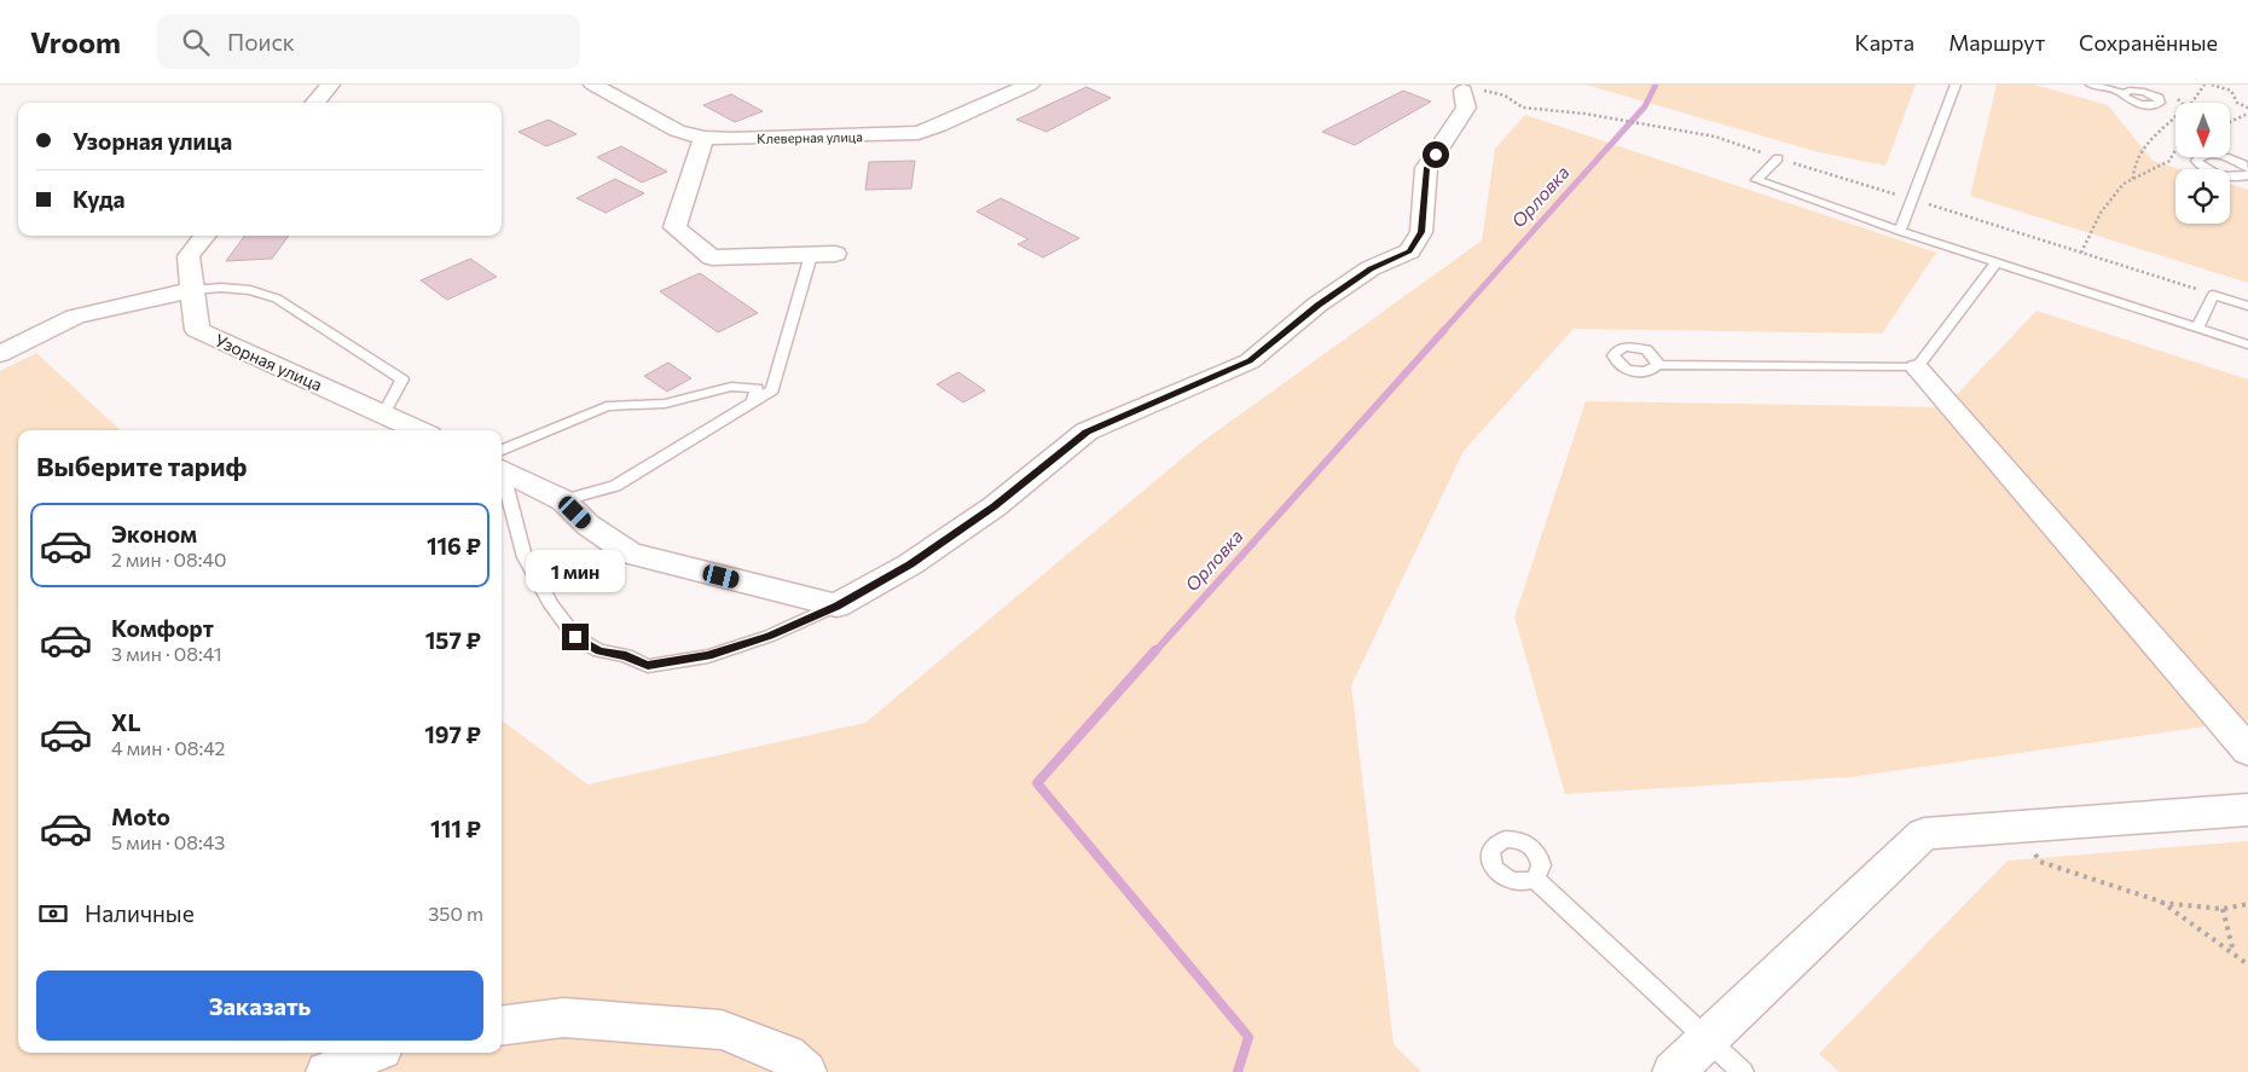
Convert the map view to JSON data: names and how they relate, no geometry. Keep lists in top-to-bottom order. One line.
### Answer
{"streets":{"street":["Клеверная улица","Узорная улица"]},"water":["Орловка"],"north":"bottom","page":{"header":"Vroom","search":"Поиск","nav":["Карта","Маршрут","Сохранённые"],"banner":["Узорная улица","Куда"],"heading":"Выберите тариф","list":[{"name":"Эконом","note":"2 мин · 08:40","value":"116 ₽"},{"name":"Комфорт","note":"3 мин · 08:41","value":"157 ₽"},{"name":"XL","note":"4 мин · 08:42","value":"197 ₽"},{"name":"Moto","note":"5 мин · 08:43","value":"111 ₽"}],"bubble":"1 мин","pay":["Наличные","350 m"],"buttons":"Заказать"}}
